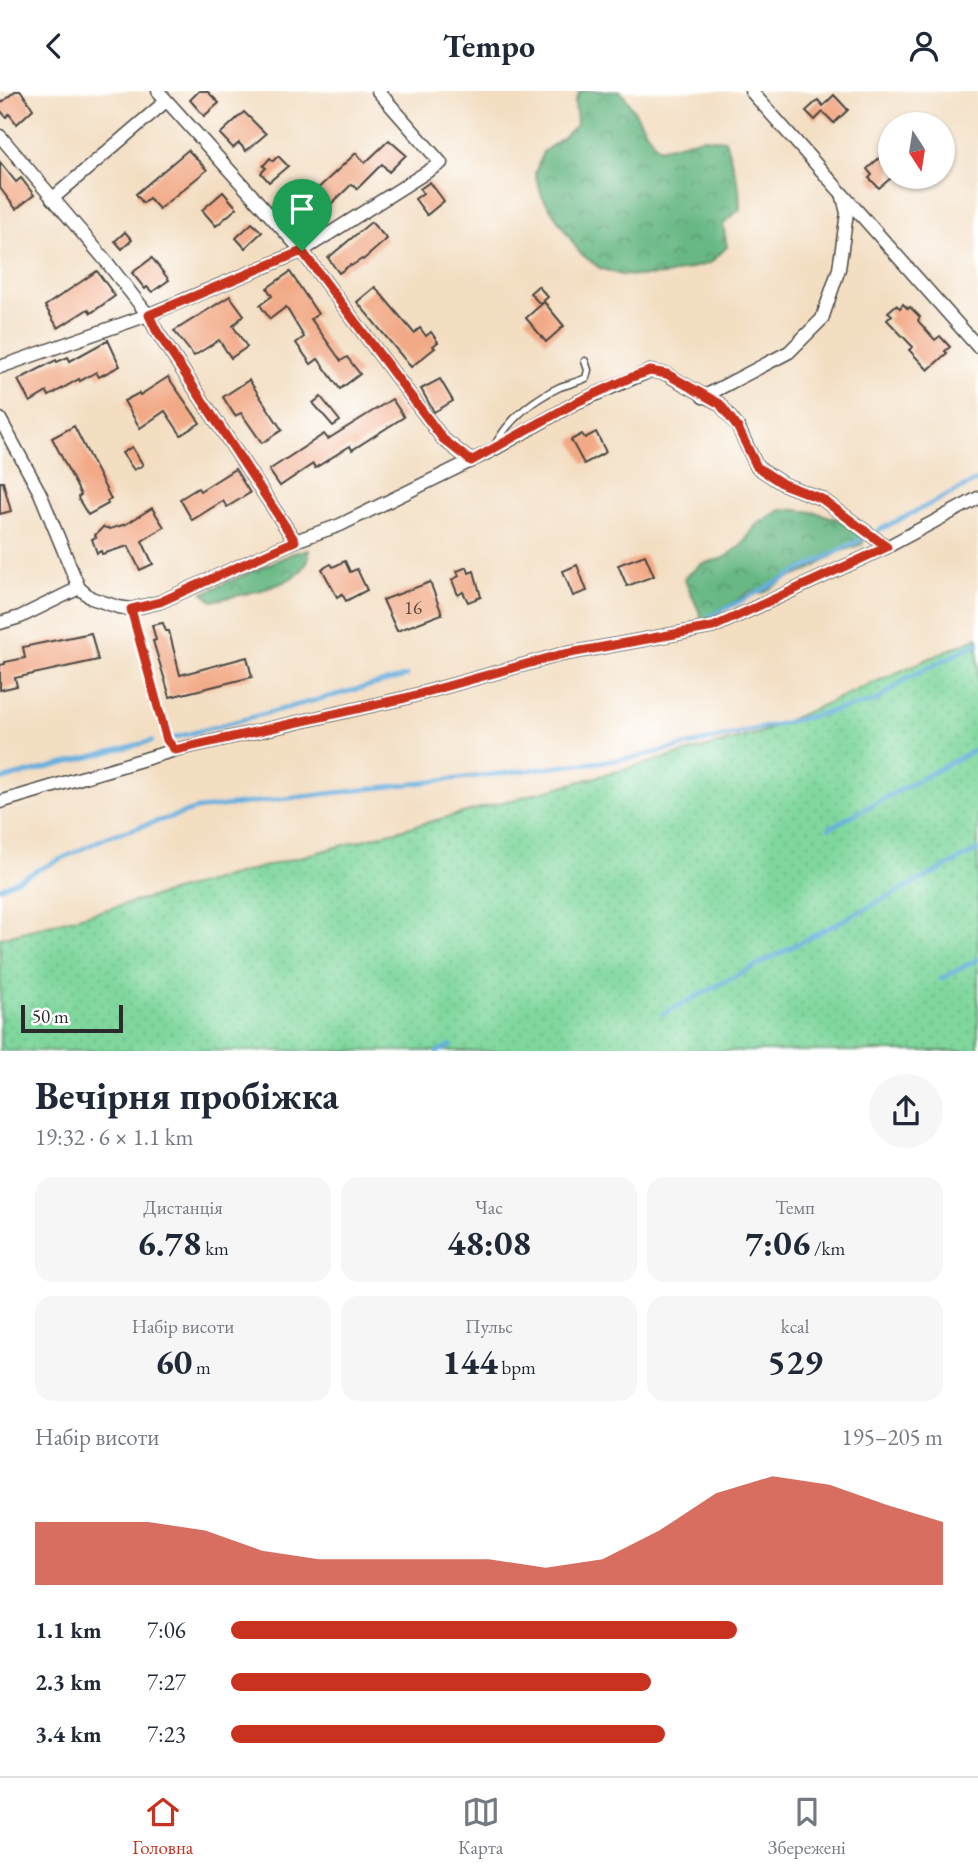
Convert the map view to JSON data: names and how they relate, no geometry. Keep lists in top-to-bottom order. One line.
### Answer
{"house_numbers":["16"],"scale_bar":"50 m","north":"bottom","page":{"header":"Tempo","scale":"50 m","heading":["Вечірня пробіжка","19:32 · 6 × 1.1 km"],"stats":[["Дистанція","6.78 km"],["Час","48:08"],["Темп","7:06 /km"],["Набір висоти","60 m"],["Пульс","144 bpm"],["kcal","529"]],"chart":["Набір висоти","195–205 m"],"list":[{"name":"1.1 km","note":"7:06"},{"name":"2.3 km","note":"7:27"},{"name":"3.4 km","note":"7:23"}],"tabs":["Головна","Карта","Збережені"]}}
